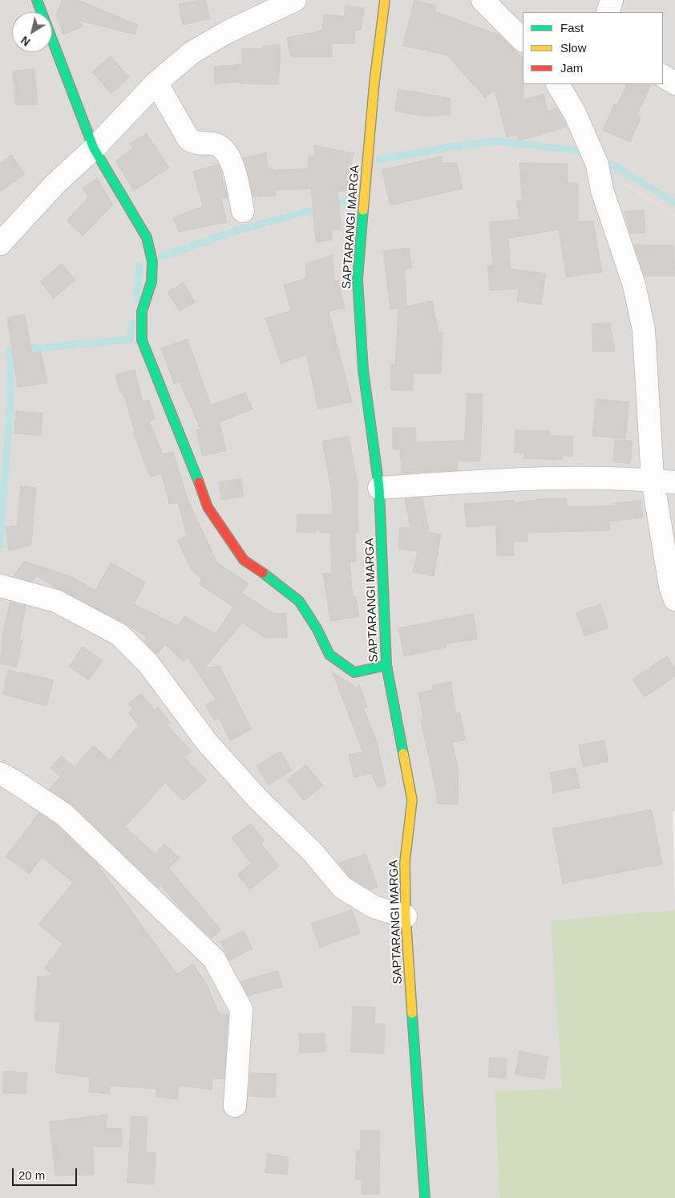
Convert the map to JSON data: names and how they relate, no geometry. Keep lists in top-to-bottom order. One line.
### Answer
{"streets":{"street":["SAPTARANGI MARGA"]},"legend":["Fast","Slow","Jam"],"scale_bar":"20 m","north":"bottom left"}
